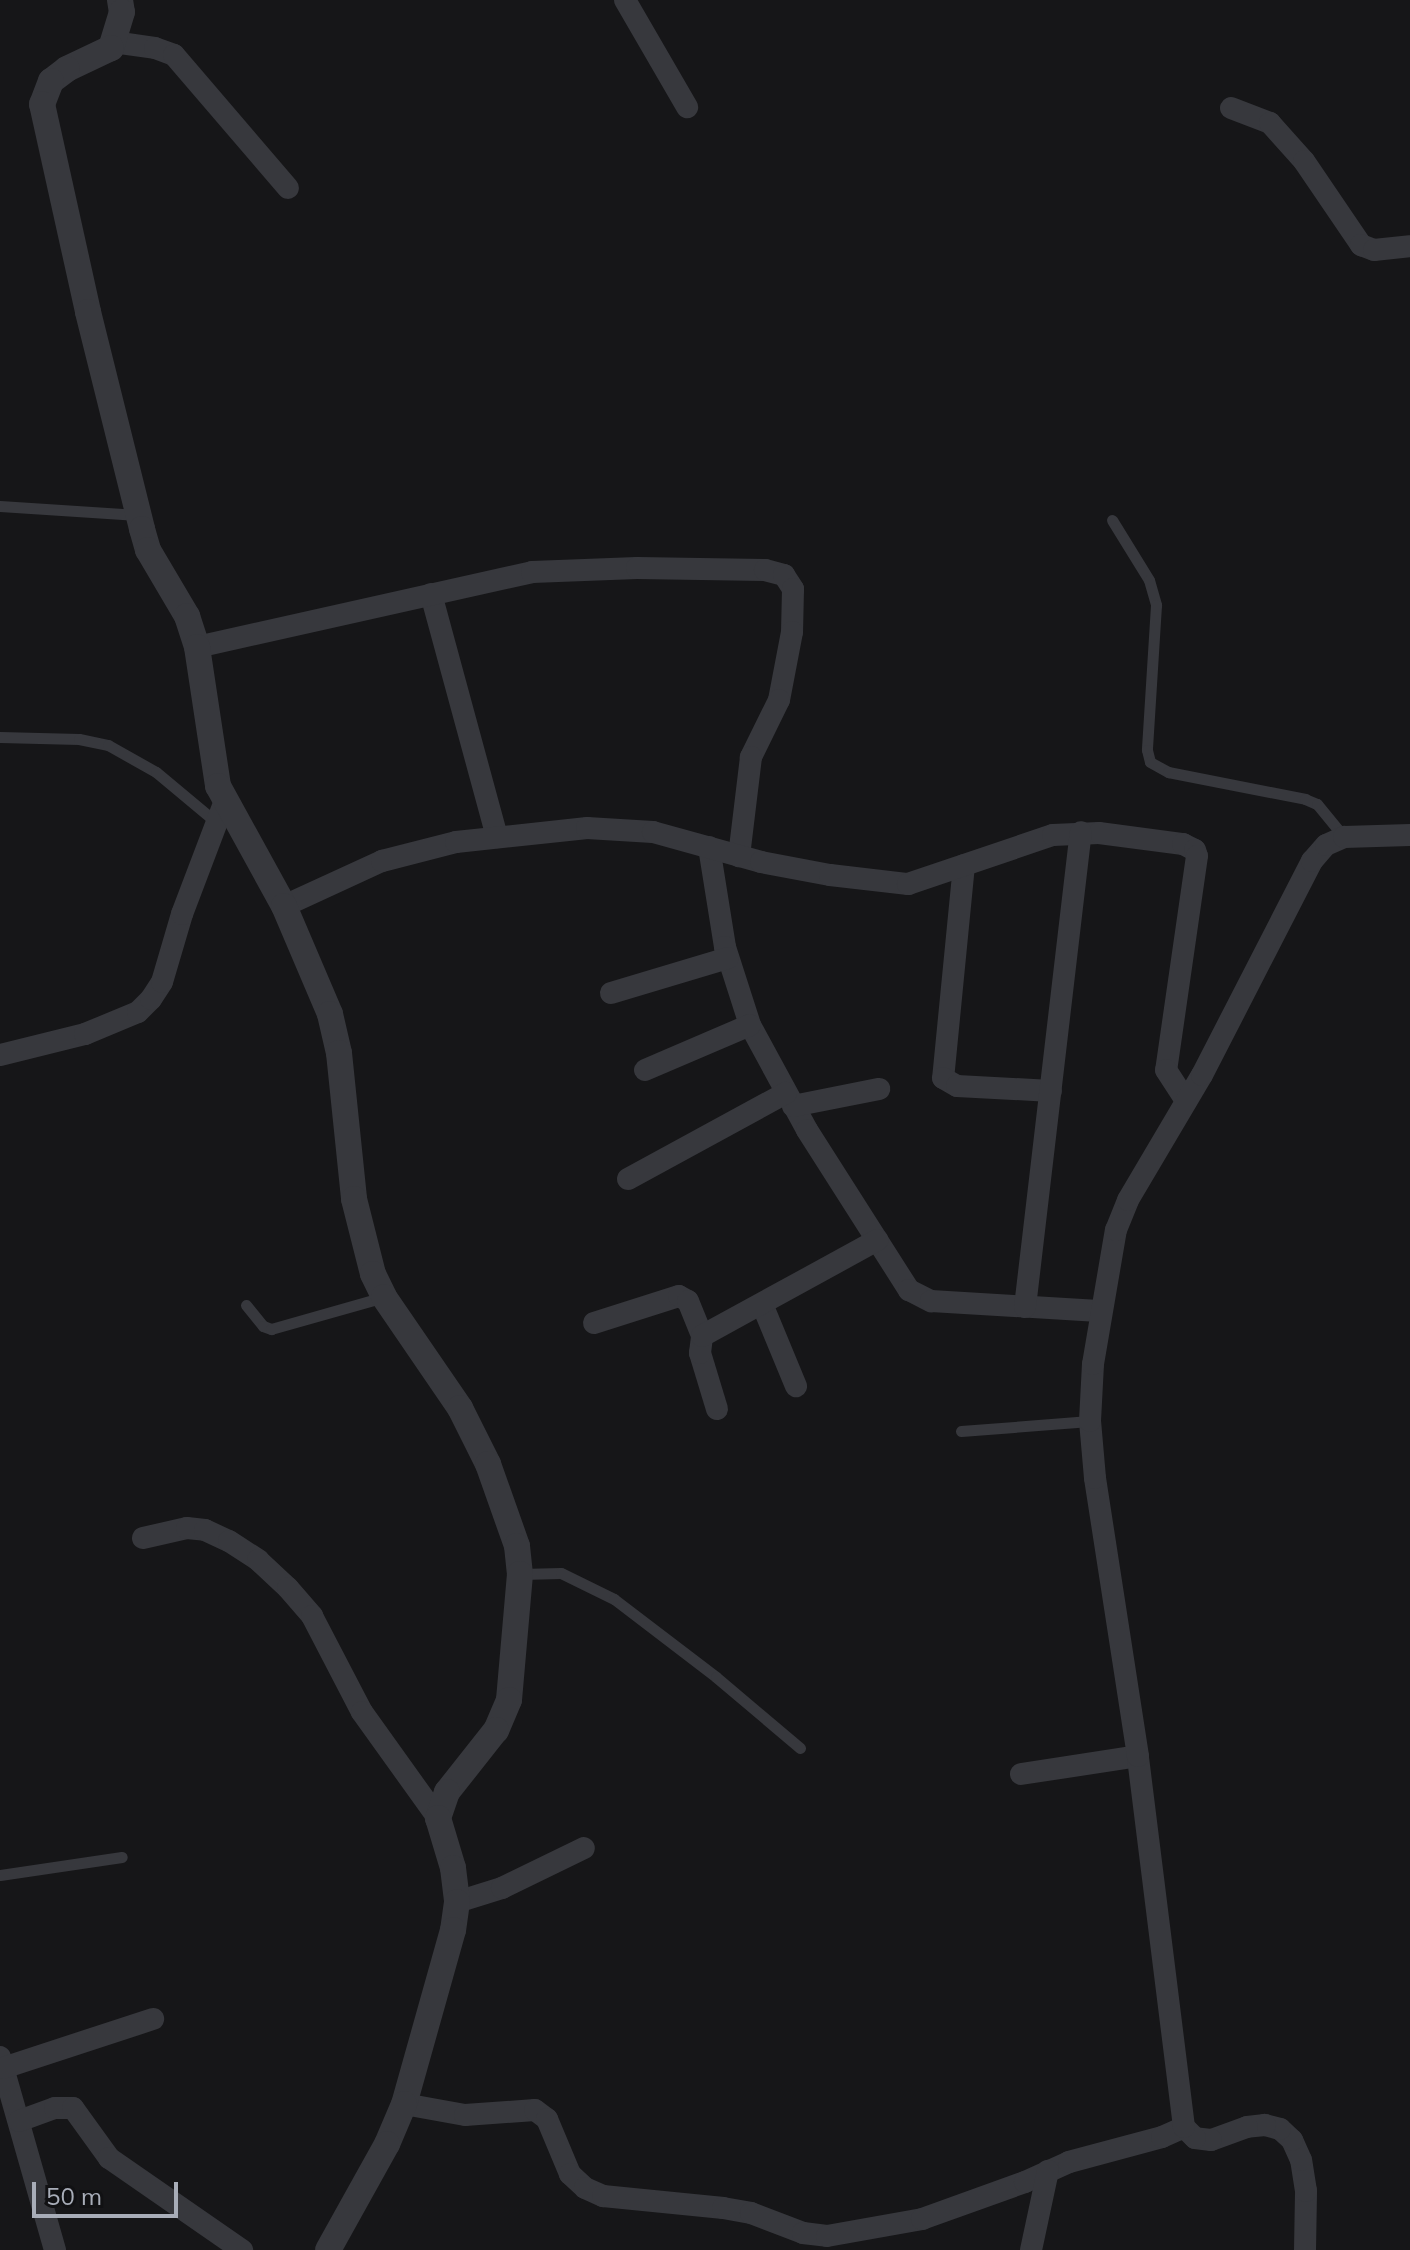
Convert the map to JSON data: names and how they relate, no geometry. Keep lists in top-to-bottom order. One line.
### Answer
{"scale_bar":"50 m"}
